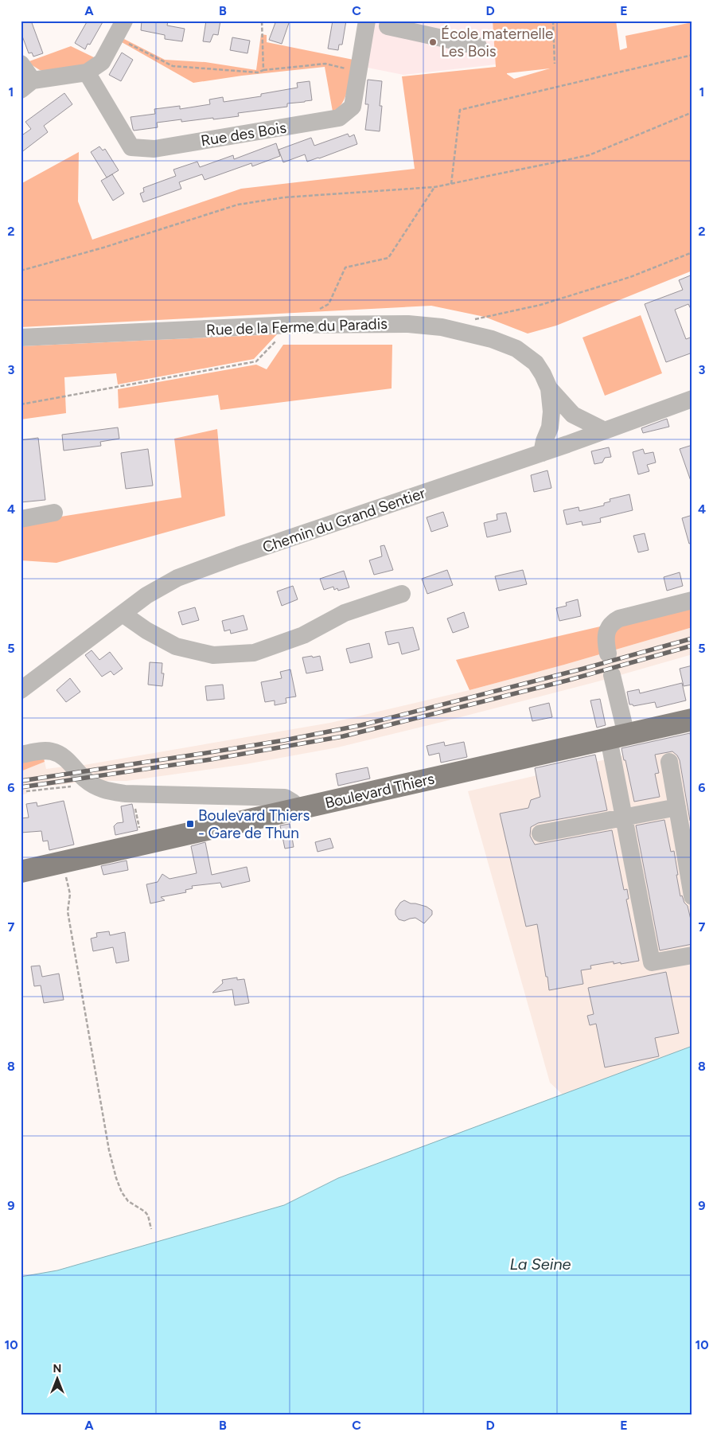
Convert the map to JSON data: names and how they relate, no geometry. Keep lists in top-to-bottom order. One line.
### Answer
{"streets":{"main road":["Boulevard Thiers"],"street":["Rue des Bois","Rue de la Ferme du Paradis","Chemin du Grand Sentier"]},"crossings":[["Rue de la Ferme du Paradis","Chemin du Grand Sentier"]],"water":["La Seine"],"places":{"other":["École maternelle Les Bois"],"transit":["Boulevard Thiers - Gare de Thun"]},"north":"top","grid":{"columns":["A","B","C","D","E"],"rows":["1","2","3","4","5","6","7","8","9","10"]}}
